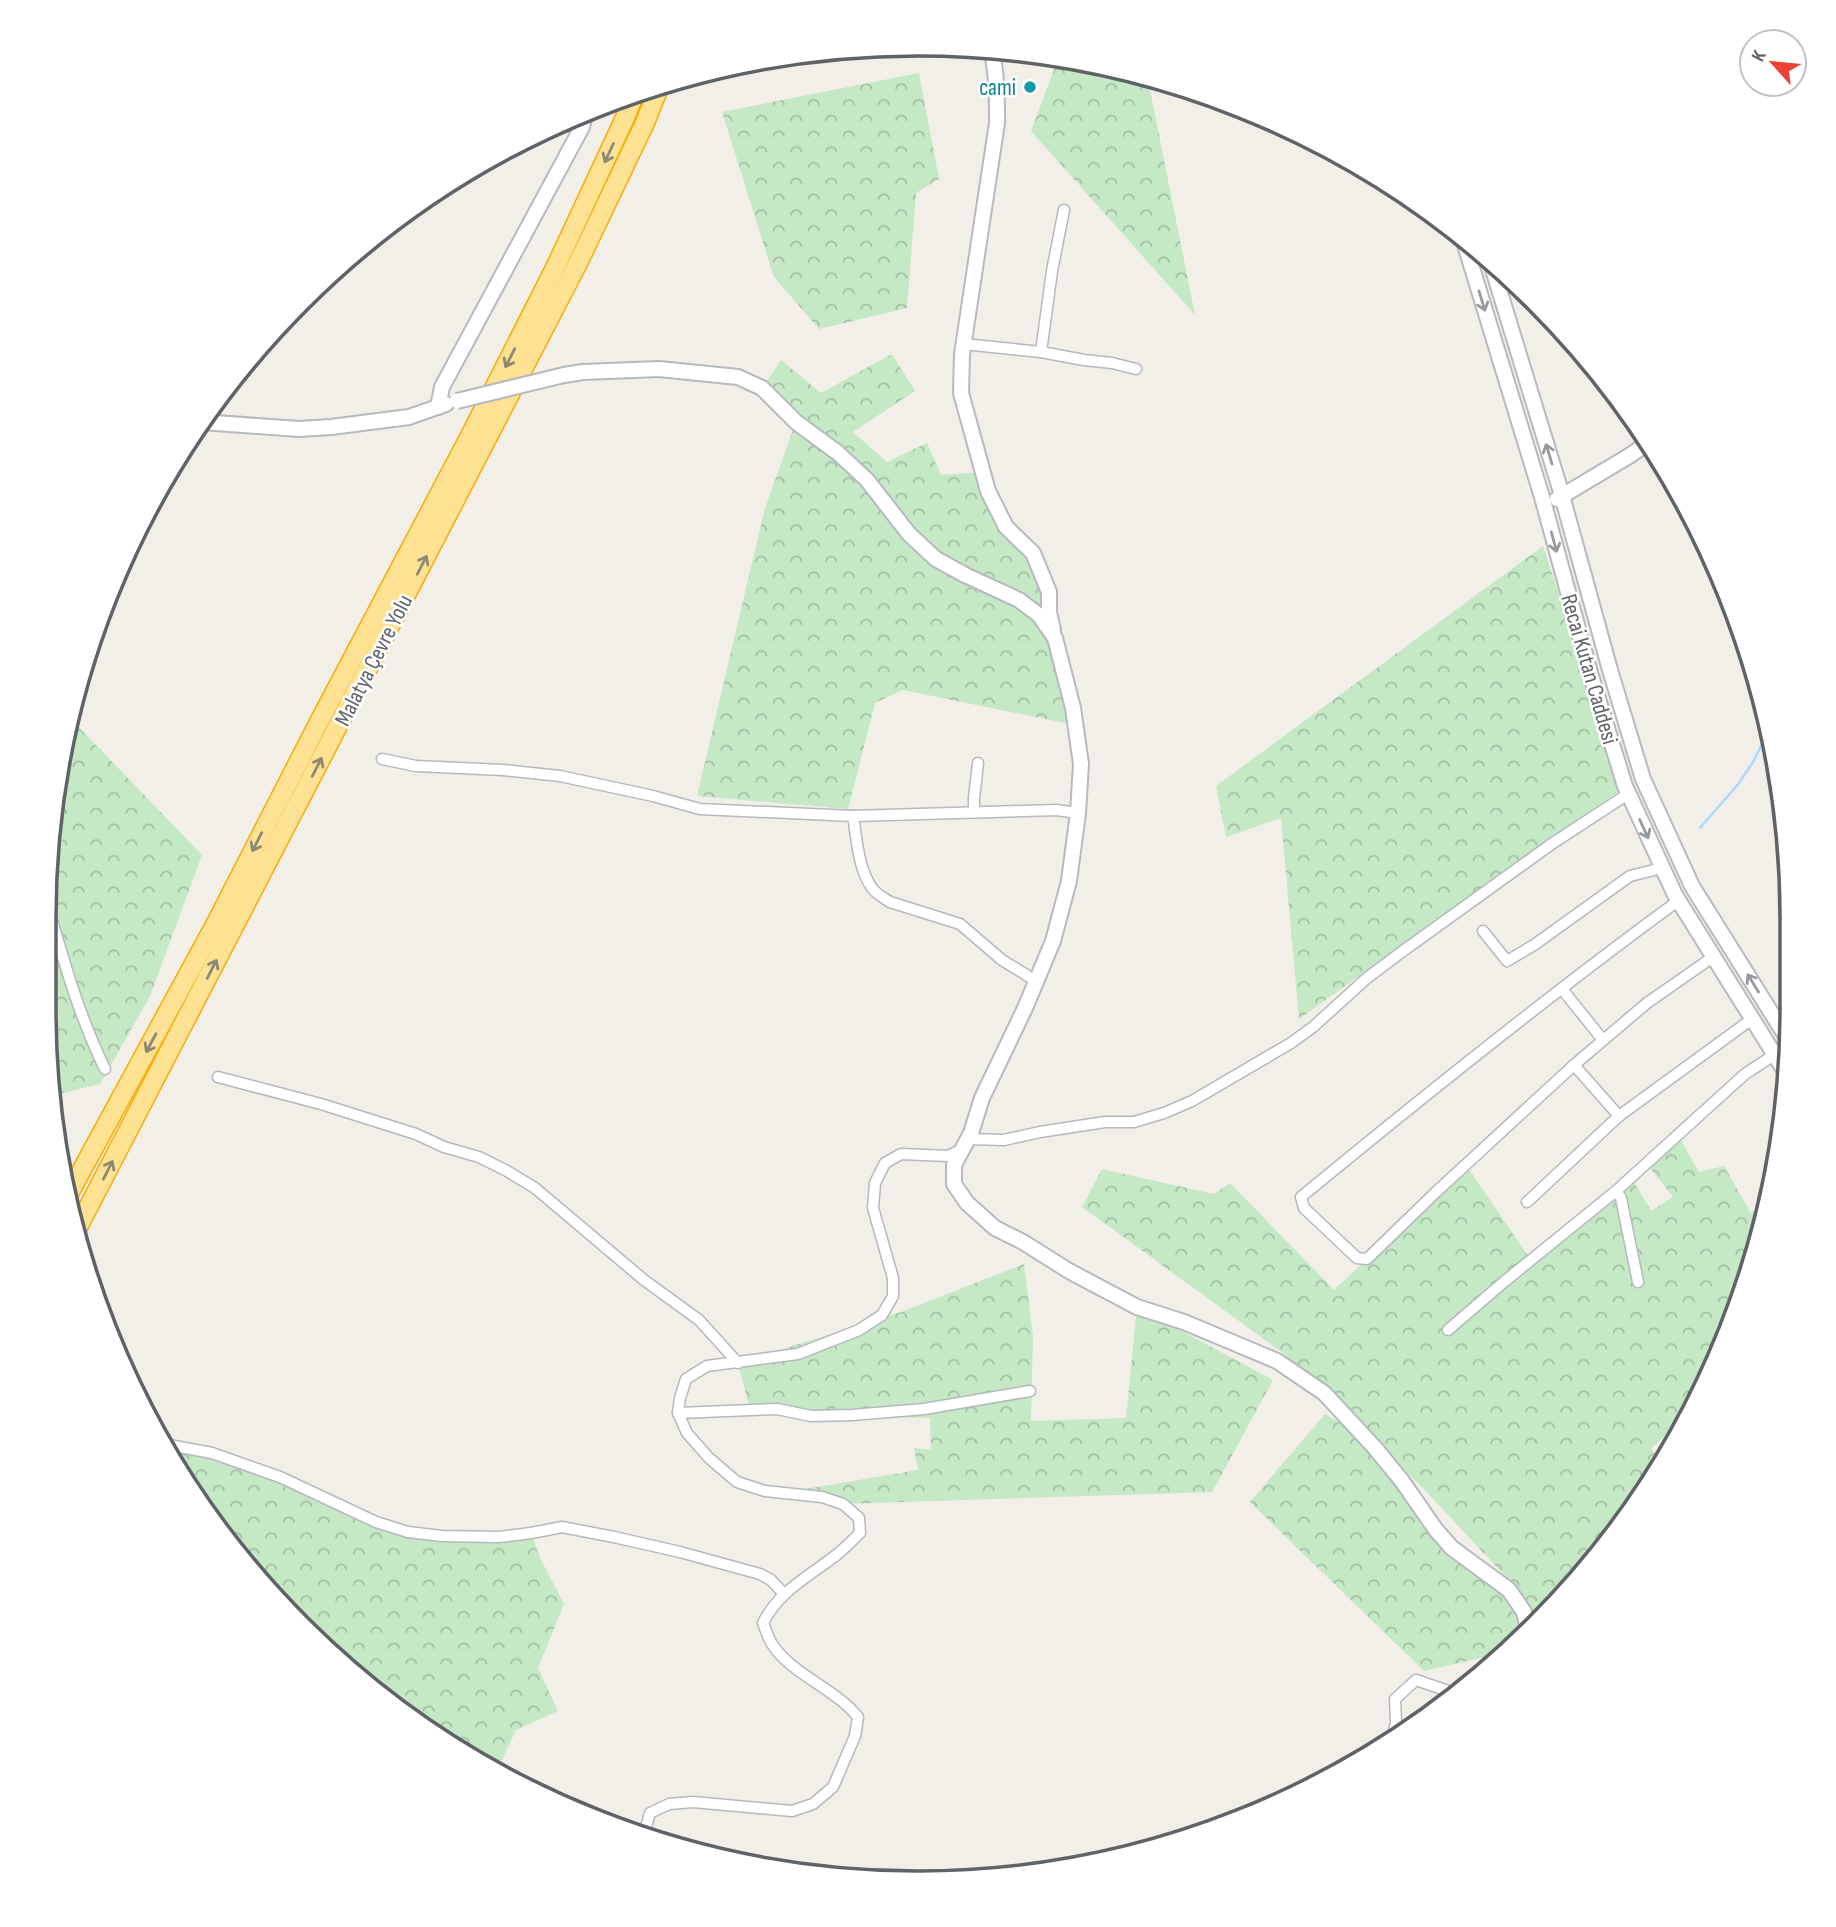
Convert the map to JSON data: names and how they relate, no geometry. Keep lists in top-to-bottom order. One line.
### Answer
{"streets":{"highway":["Malatya Çevre Yolu"],"street":["Recai Kutan Caddesi"]},"places":["cami"],"north":"top left"}
